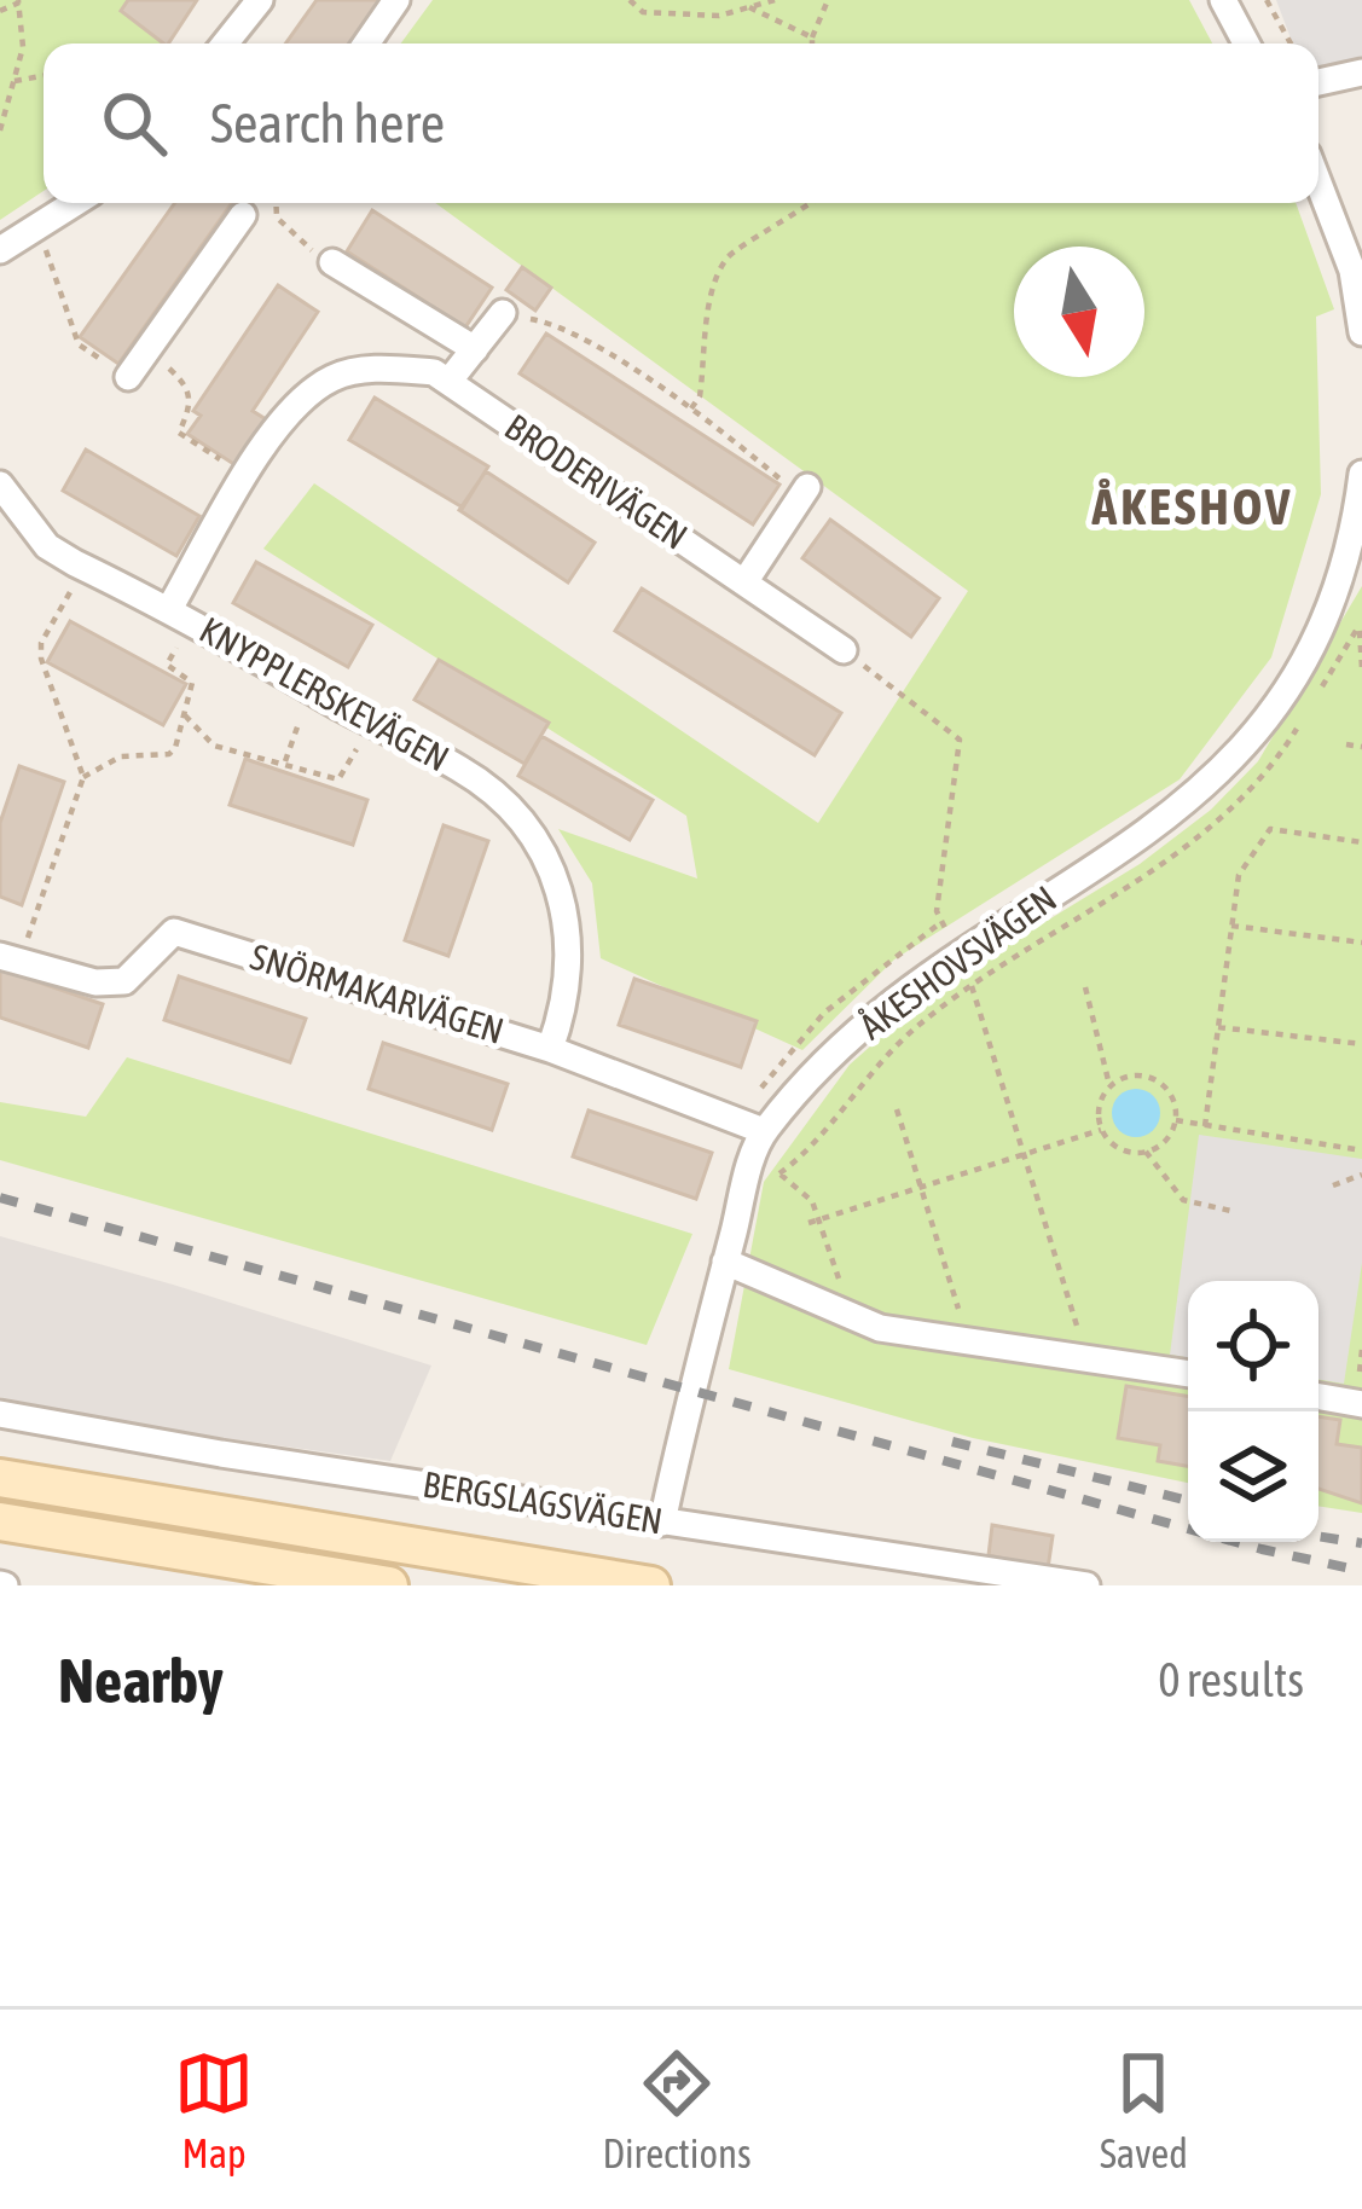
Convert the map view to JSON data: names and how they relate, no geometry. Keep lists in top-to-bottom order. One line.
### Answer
{"streets":{"main road":["BERGSLAGSVÄGEN"],"street":["BRODERIVÄGEN","KNYPPLERSKEVÄGEN","ÅKESHOVSVÄGEN","SNÖRMAKARVÄGEN"]},"crossings":[["BRODERIVÄGEN","KNYPPLERSKEVÄGEN"],["KNYPPLERSKEVÄGEN","SNÖRMAKARVÄGEN"],["ÅKESHOVSVÄGEN","SNÖRMAKARVÄGEN"],["ÅKESHOVSVÄGEN","BERGSLAGSVÄGEN"]],"districts":["ÅKESHOV"],"north":"bottom","page":{"search":"Search here","heading":["Nearby","0 results"],"nav":["Map","Directions","Saved"]}}
